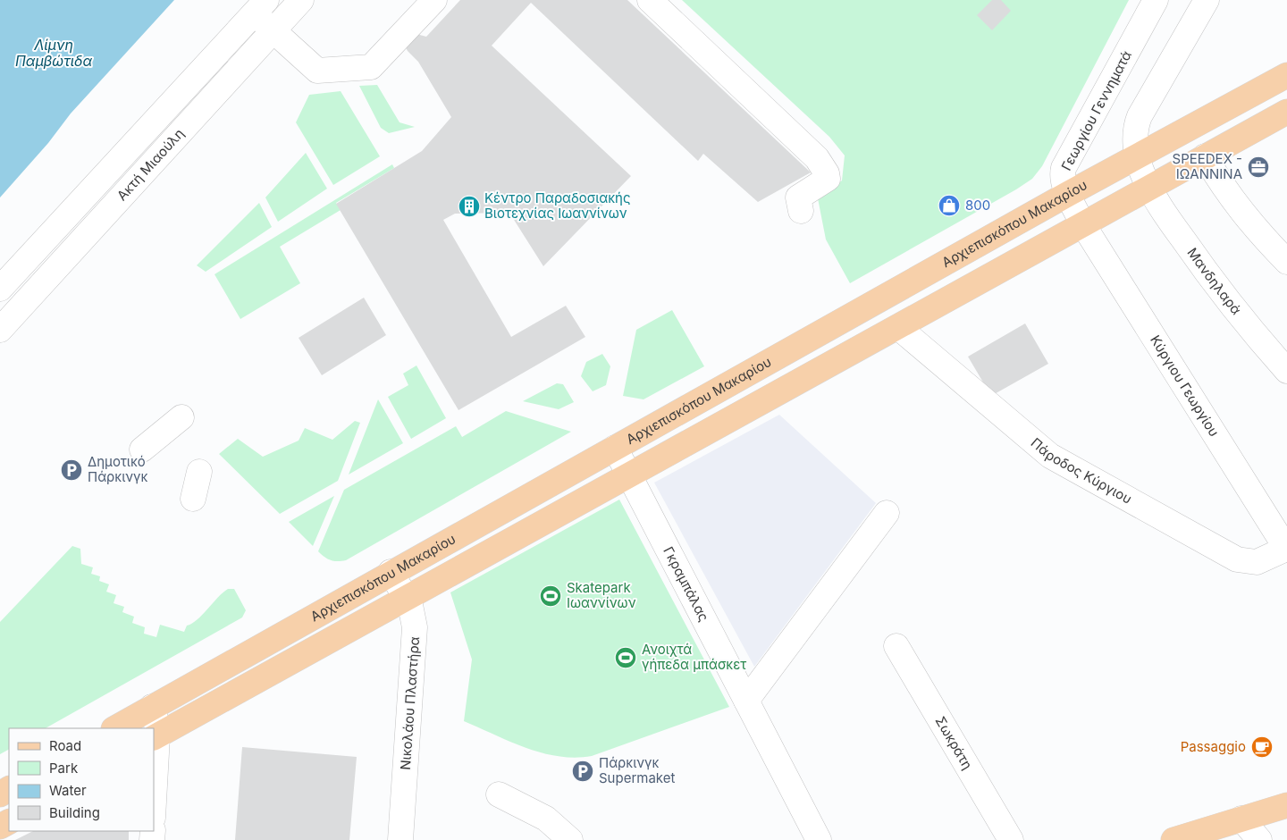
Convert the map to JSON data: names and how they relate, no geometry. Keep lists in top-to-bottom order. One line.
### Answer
{"streets":{"main road":["Αρχιεπισκόπου Μακαρίου"],"street":["Γεωργίου Γεννηματά","Ακτή Μιαούλη","Μανδηλαρά","Κύργιου Γεωργίου","Πάροδος Κύργιου","Γκραμπάλας","Νικολάου Πλαστήρα","Σωκράτη"]},"crossings":[["Γεωργίου Γεννηματά","Αρχιεπισκόπου Μακαρίου"],["Γεωργίου Γεννηματά","Κύργιου Γεωργίου"],["Αρχιεπισκόπου Μακαρίου","Μανδηλαρά"],["Αρχιεπισκόπου Μακαρίου","Γκραμπάλας"],["Αρχιεπισκόπου Μακαρίου","Νικολάου Πλαστήρα"],["Κύργιου Γεωργίου","Πάροδος Κύργιου"]],"water":["Λίμνη Παμβώτιδα"],"places":{"office":["SPEEDEX - ΙΩΑΝΝΙΝΑ"],"shop":["800"],"building":["Κέντρο Παραδοσιακής Βιοτεχνίας Ιωαννίνων"],"parking":["Δημοτικό Πάρκινγκ","Πάρκινγκ Supermaket"],"sports":["Skatepark Ιωαννίνων","Ανοιχτά γήπεδα μπάσκετ"],"cafe":["Passaggio"]},"legend":["Road","Park","Water","Building"]}
